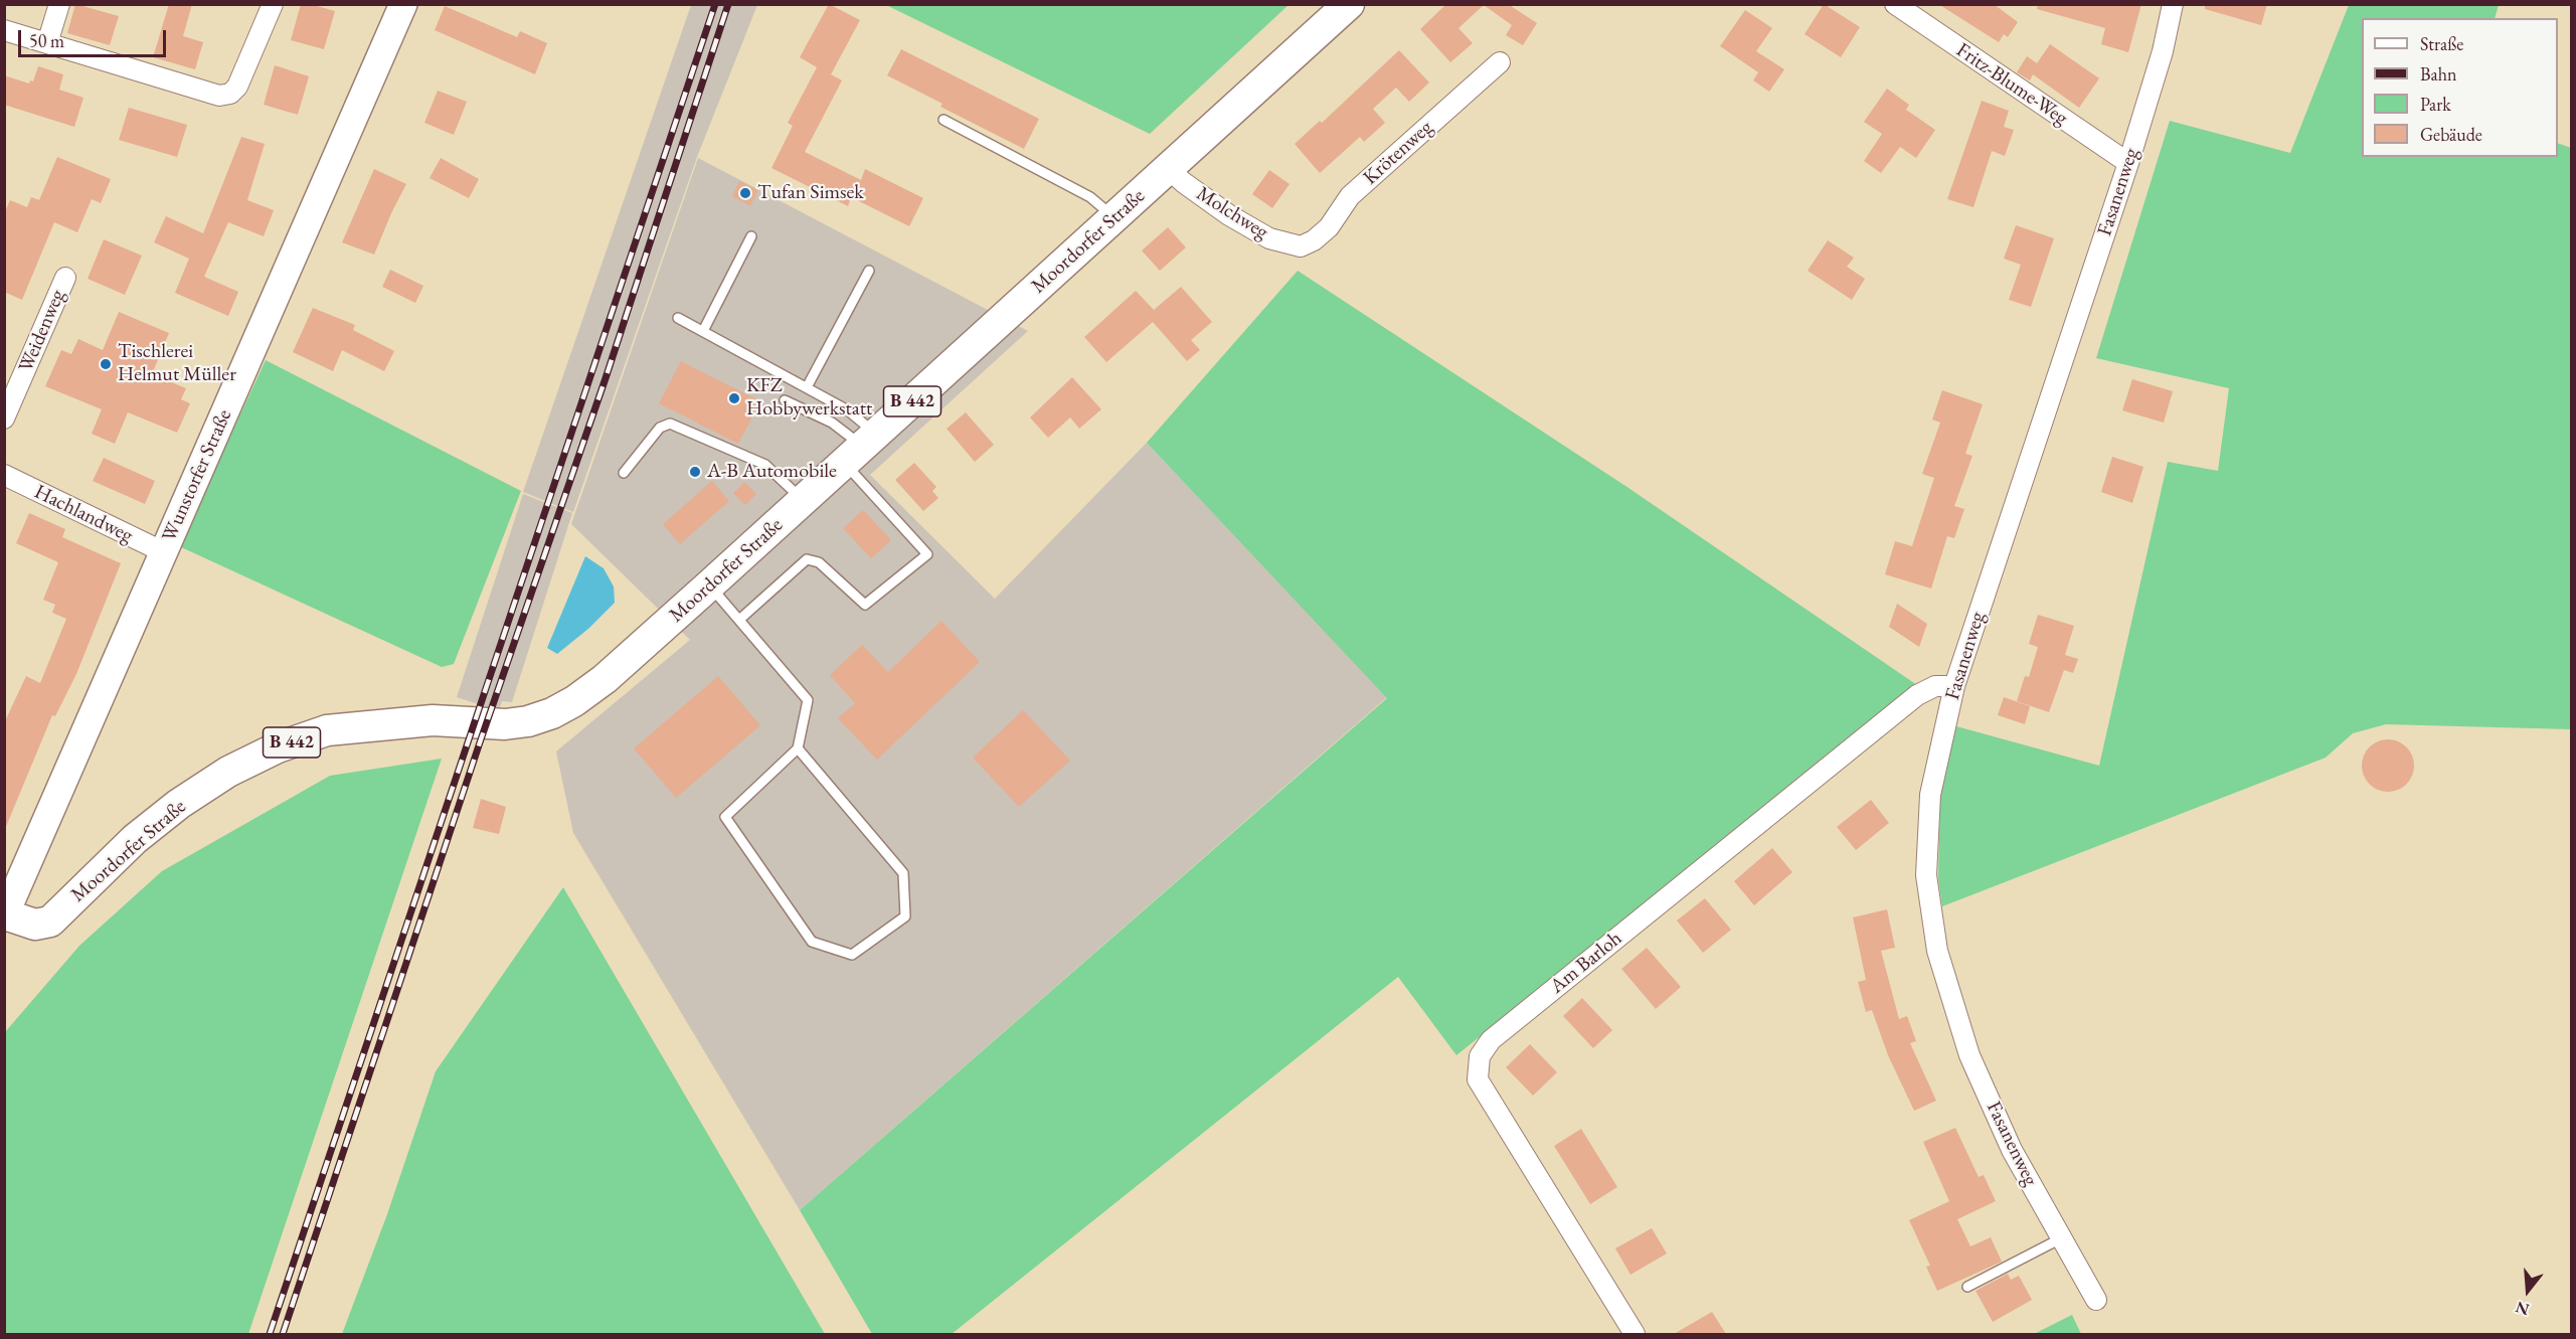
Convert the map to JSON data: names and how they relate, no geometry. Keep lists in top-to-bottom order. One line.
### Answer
{"streets":{"main road":["Moordorfer Straße","B 442"],"street":["Fritz-Blume-Weg","Krötenweg","Fasanenweg","Molchweg","Weidenweg","Wunstorfer Straße","Hachlandweg","Am Barloh"]},"crossings":[["Fritz-Blume-Weg","Fasanenweg"],["Krötenweg","Molchweg"],["Fasanenweg","Am Barloh"],["Molchweg","Moordorfer Straße"],["Moordorfer Straße","Wunstorfer Straße"],["Wunstorfer Straße","Hachlandweg"]],"places":["Tufan Simsek","Tischlerei Helmut Müller","KFZ Hobbywerkstatt","A-B Automobile"],"legend":["Straße","Bahn","Park","Gebäude"],"scale_bar":"50 m","north":"bottom"}
